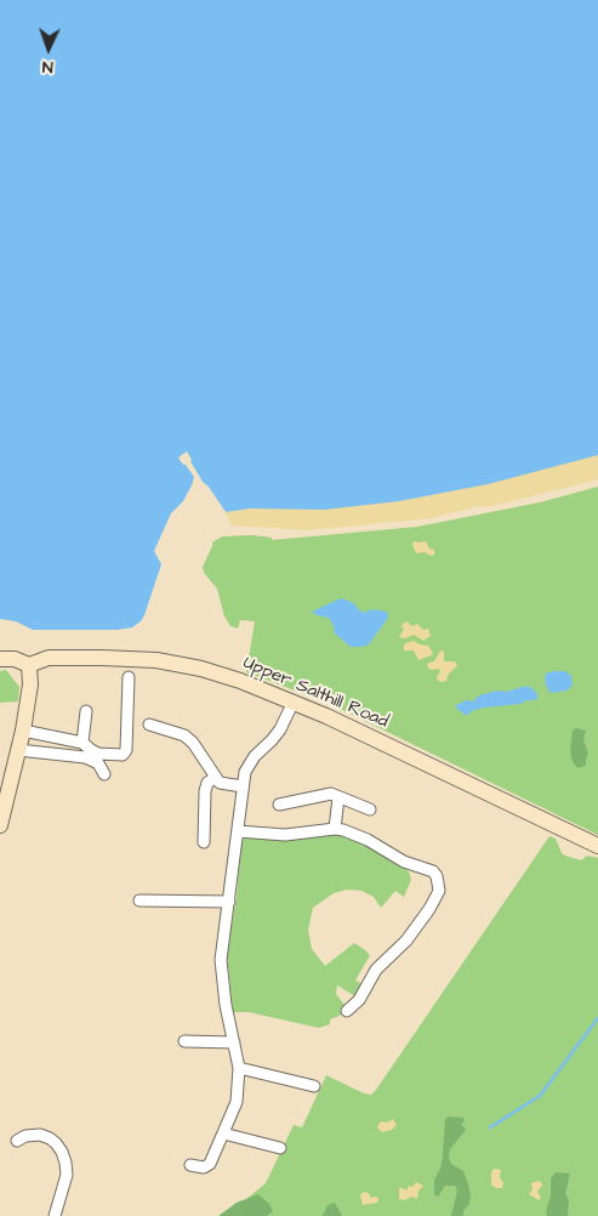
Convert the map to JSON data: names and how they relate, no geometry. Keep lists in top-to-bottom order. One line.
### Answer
{"streets":{"main road":["Upper Salthill Road"]},"north":"bottom"}
